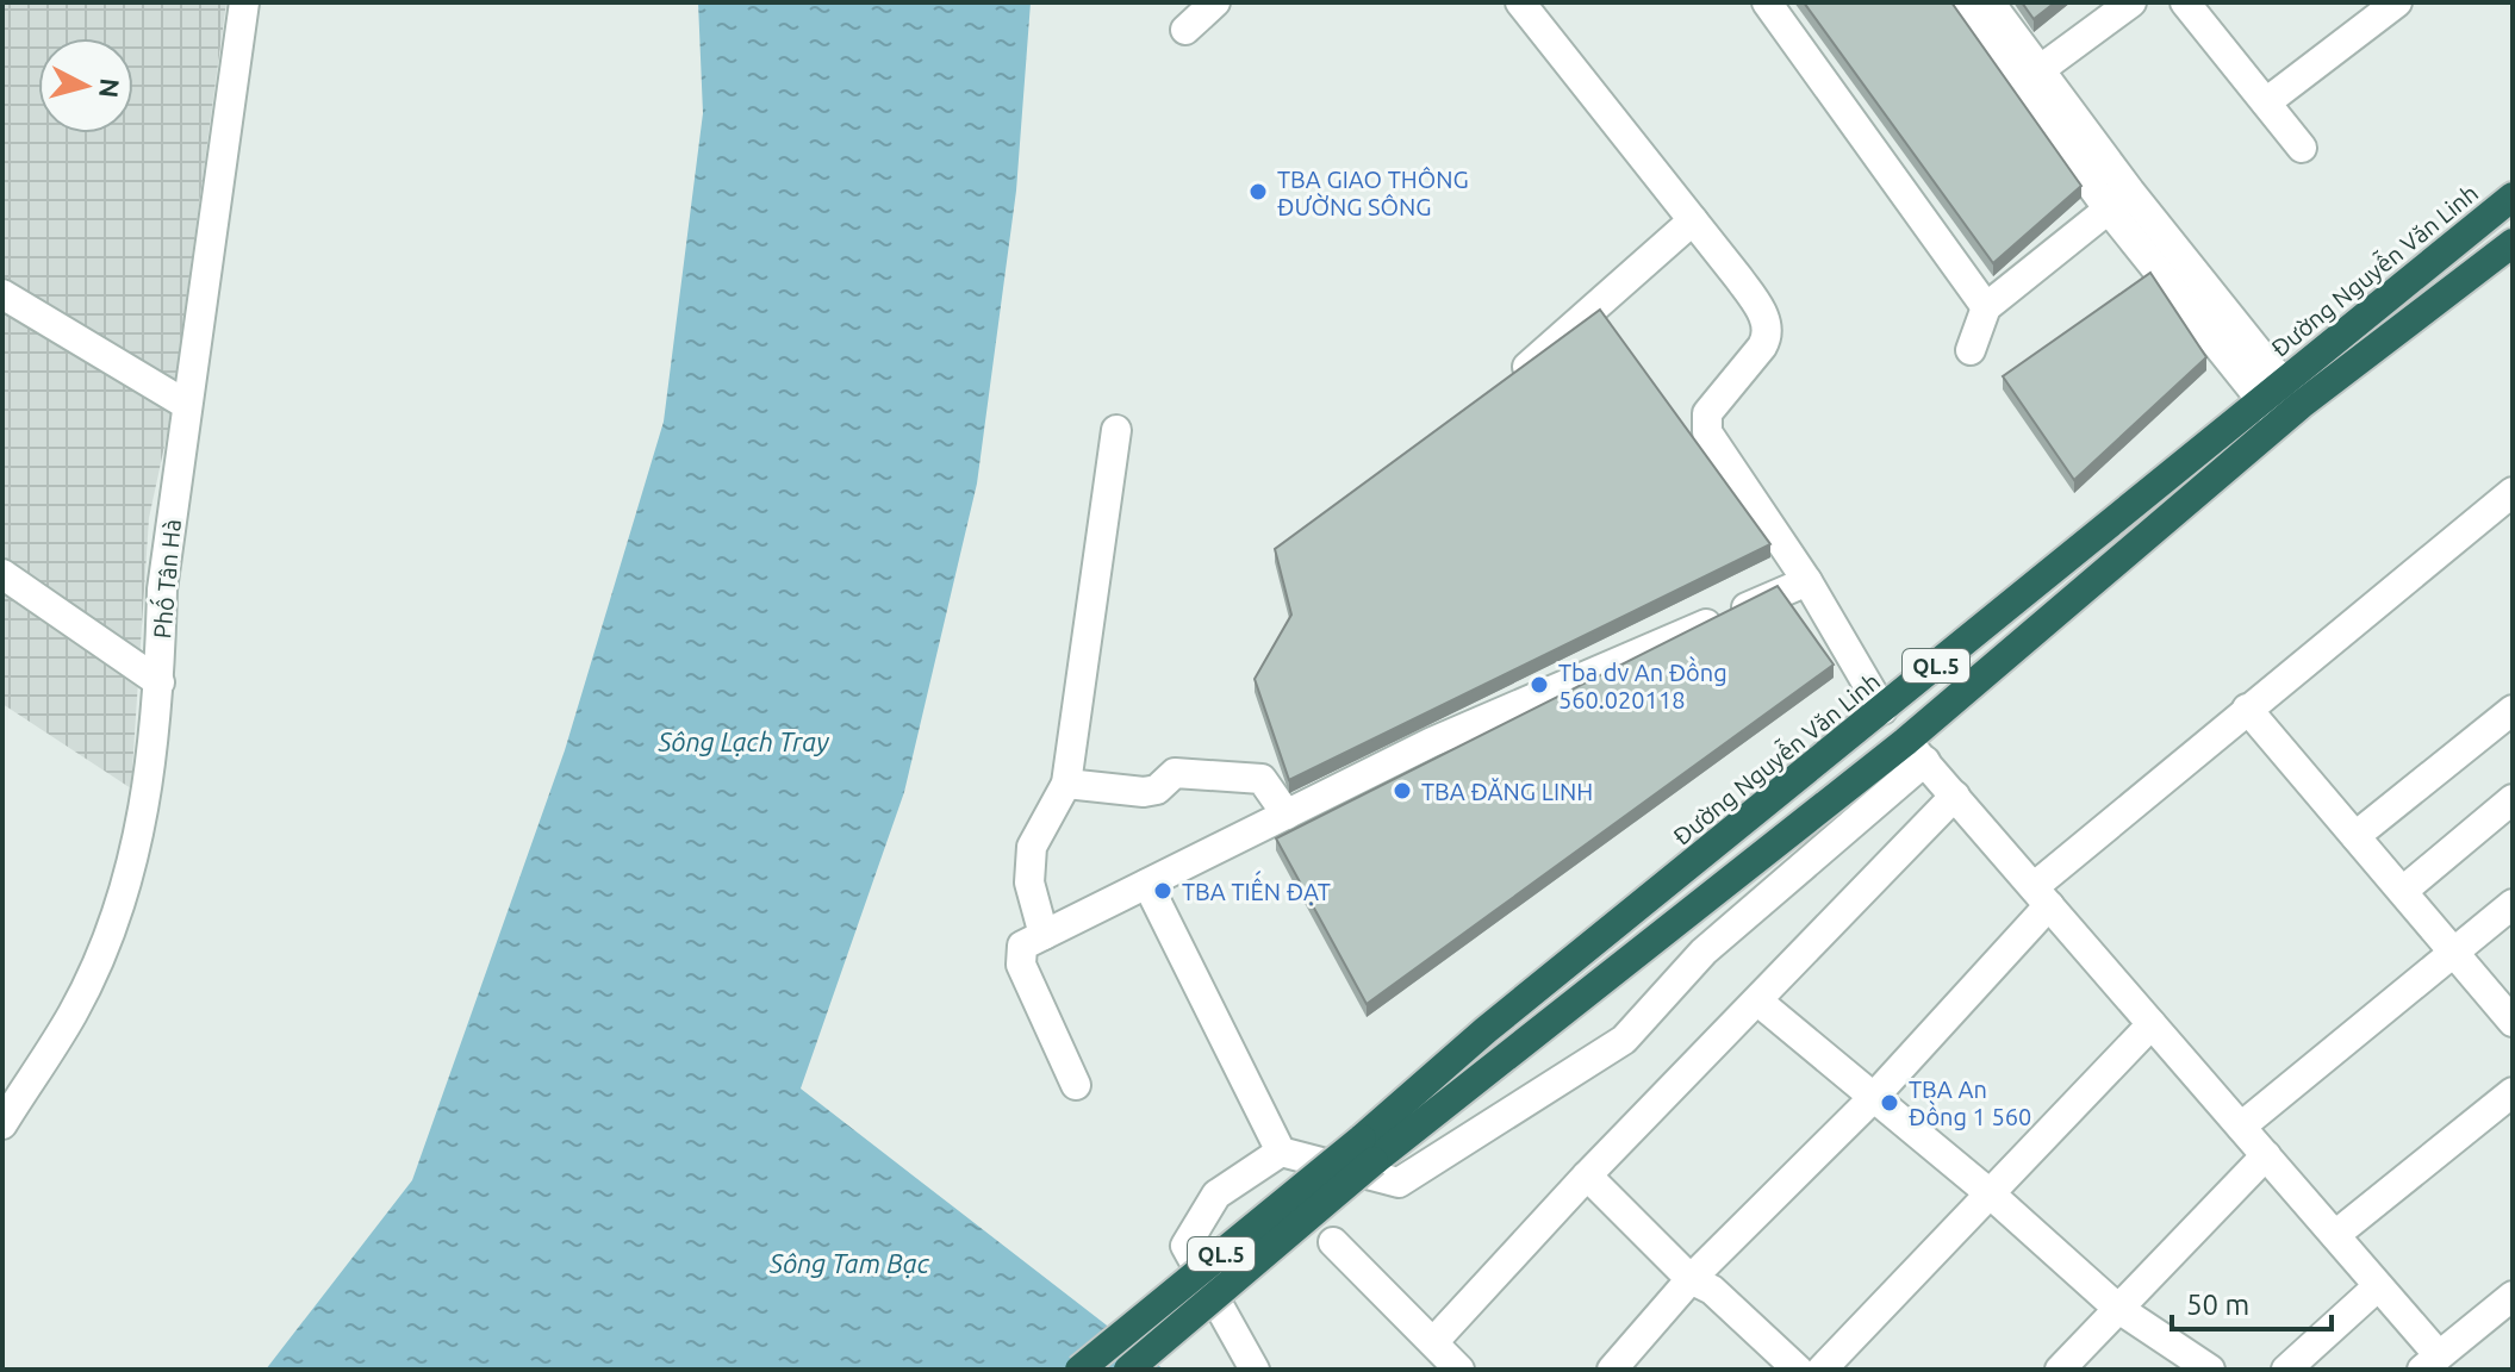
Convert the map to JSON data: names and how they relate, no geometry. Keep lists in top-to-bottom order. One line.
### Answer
{"streets":{"highway":["Đường Nguyễn Văn Linh","QL.5"],"street":["Phố Tân Hà"]},"water":["Sông Lạch Tray","Sông Tam Bạc"],"places":["TBA GIAO THÔNG ĐƯỜNG SÔNG","Tba dv An Đồng 560.020118","TBA ĐĂNG LINH","TBA TIẾN ĐẠT","TBA An Đồng 1 560"],"scale_bar":"50 m","north":"right"}
